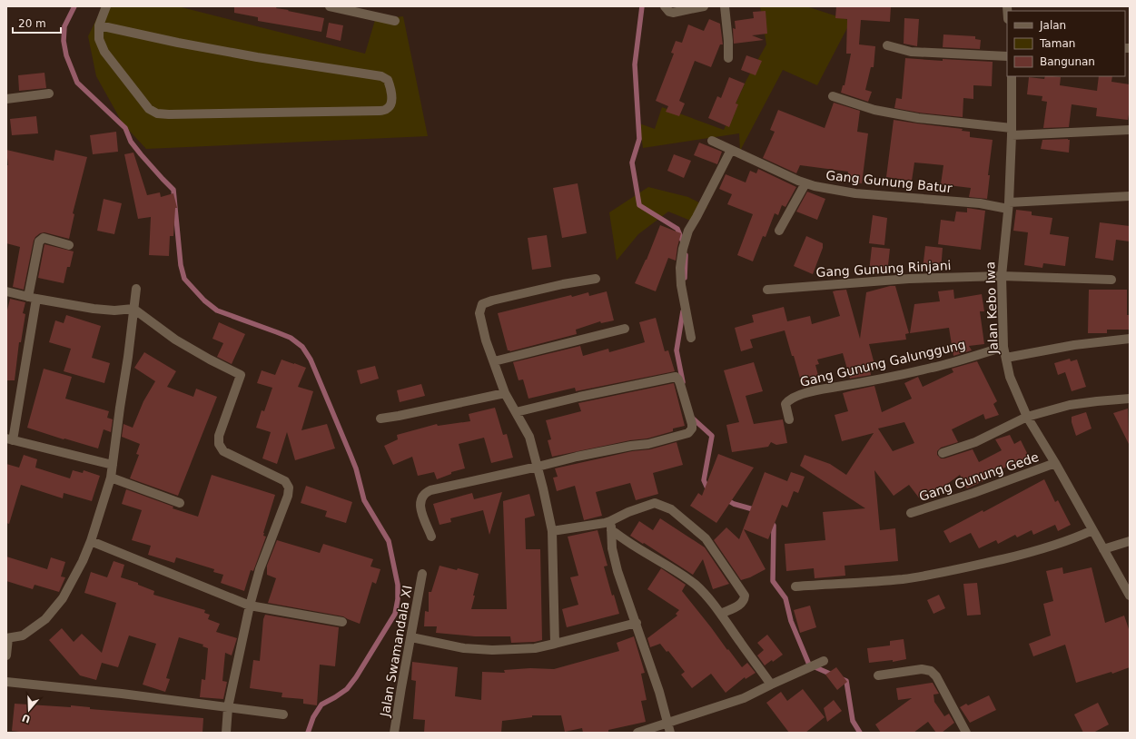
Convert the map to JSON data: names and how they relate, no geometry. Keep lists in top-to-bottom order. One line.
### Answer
{"streets":{"street":["Gang Gunung Batur","Gang Gunung Rinjani","Jalan Kebo Iwa","Gang Gunung Galunggung","Gang Gunung Gede","Jalan Swamandala XI"]},"crossings":[["Gang Gunung Batur","Jalan Kebo Iwa"],["Gang Gunung Rinjani","Jalan Kebo Iwa"],["Jalan Kebo Iwa","Gang Gunung Galunggung"],["Jalan Kebo Iwa","Gang Gunung Gede"]],"legend":["Jalan","Taman","Bangunan"],"scale_bar":"20 m","north":"bottom"}
